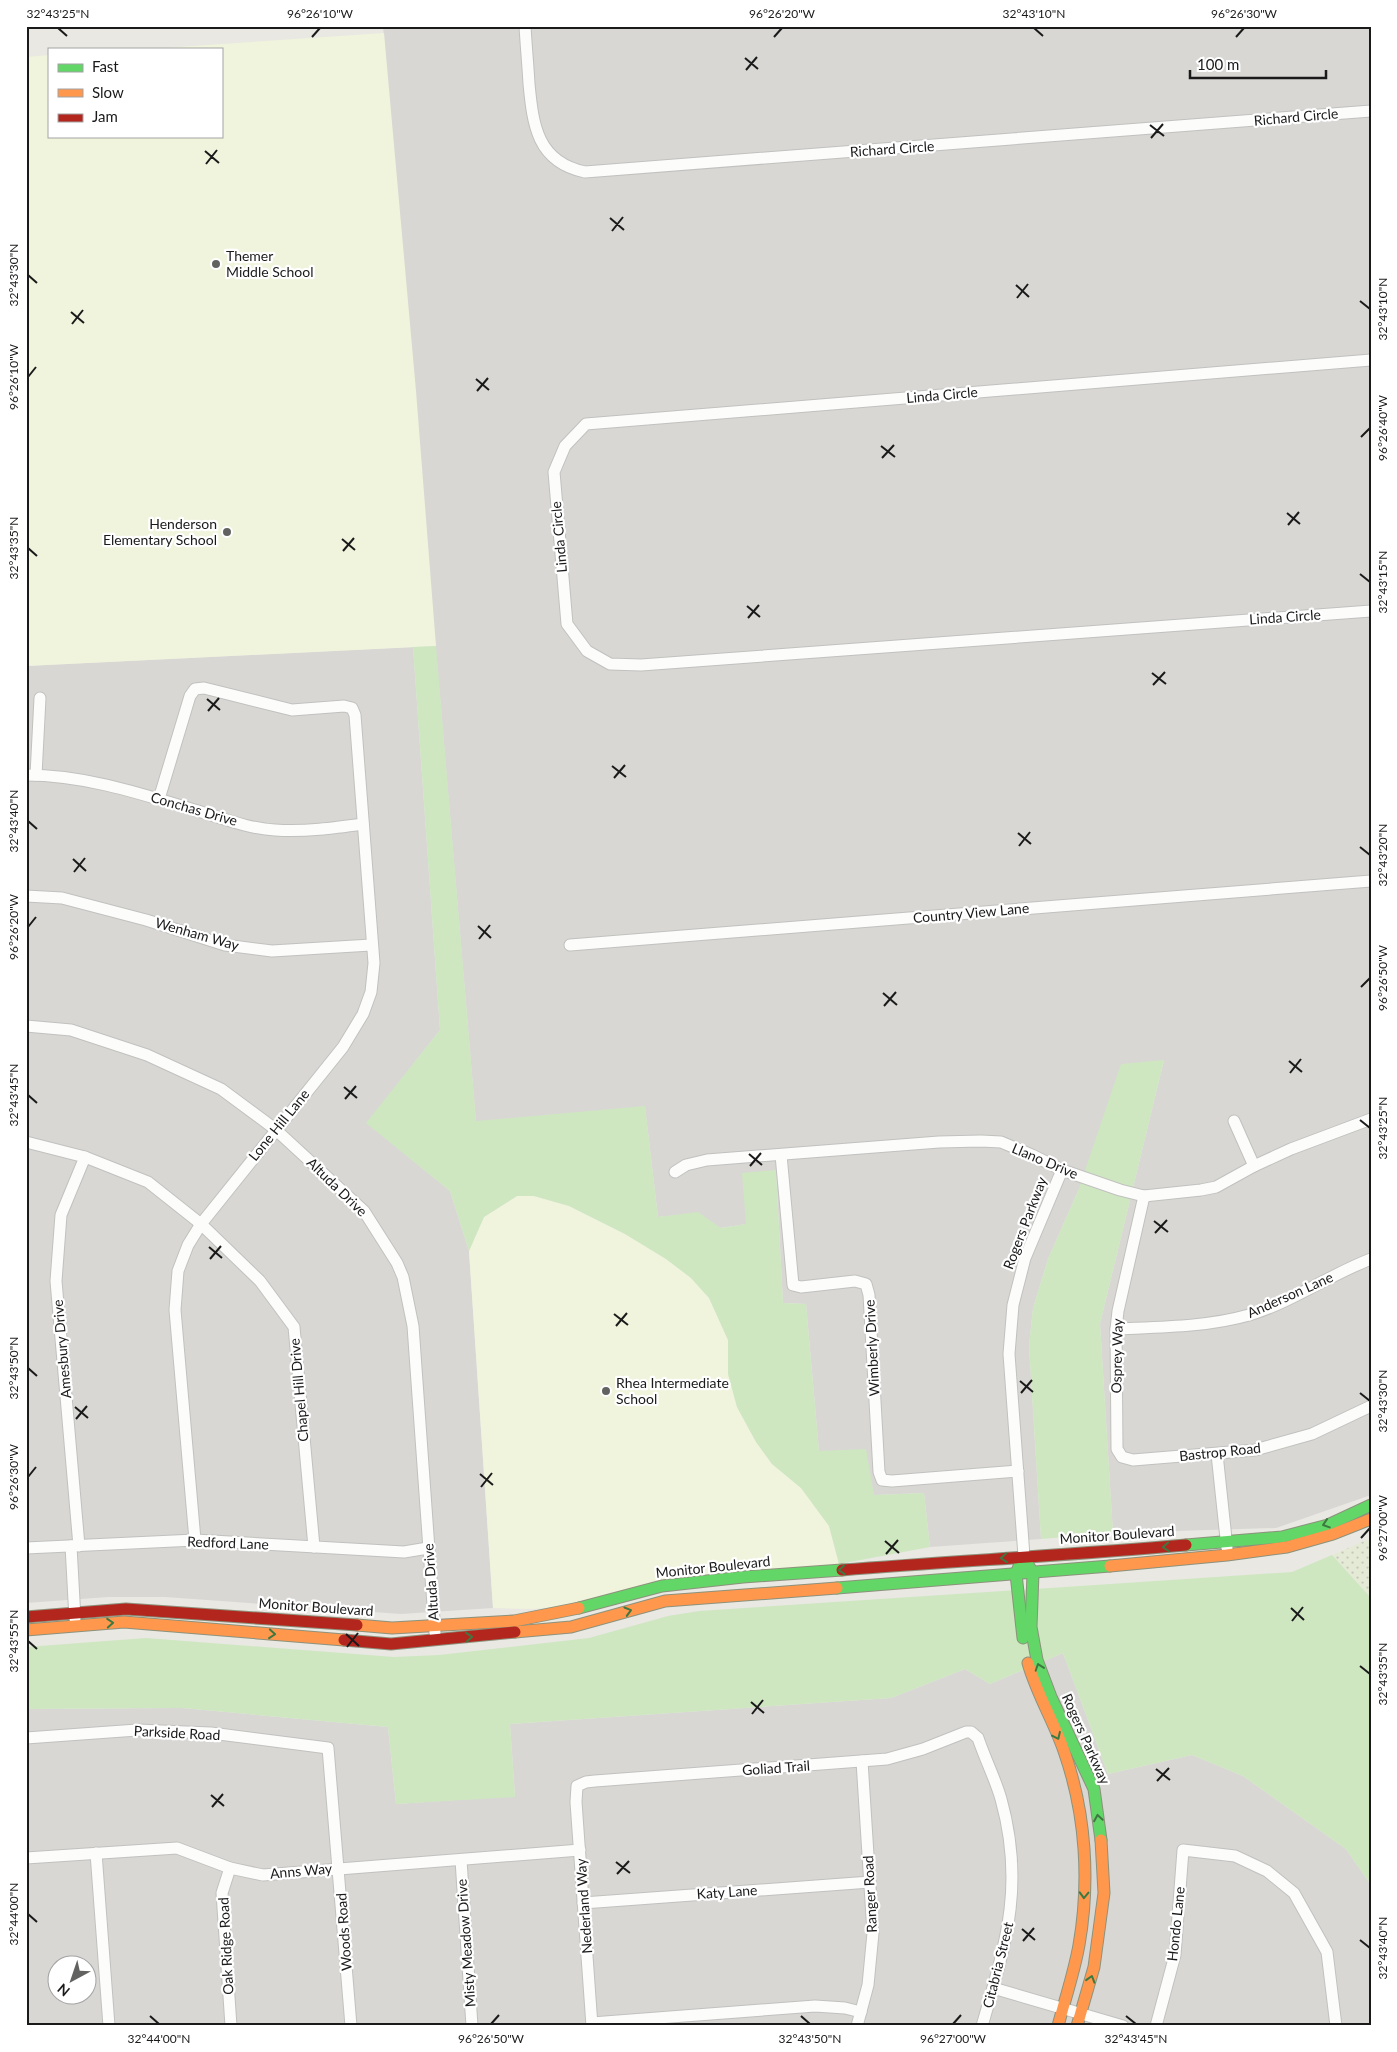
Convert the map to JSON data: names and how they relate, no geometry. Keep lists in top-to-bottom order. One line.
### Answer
{"streets":{"street":["Richard Circle","Linda Circle","Conchas Drive","Country View Lane","Wenham Way","Lone Hill Lane","Llano Drive","Altuda Drive","Rogers Parkway","Anderson Lane","Wimberly Drive","Amesbury Drive","Osprey Way","Chapel Hill Drive","Bastrop Road","Monitor Boulevard","Redford Lane","Parkside Road","Goliad Trail","Anns Way","Katy Lane","Ranger Road","Nederland Way","Hondo Lane","Woods Road","Misty Meadow Drive","Oak Ridge Road","Citabria Street"]},"crossings":[["Conchas Drive","Lone Hill Lane"],["Wenham Way","Lone Hill Lane"],["Lone Hill Lane","Altuda Drive"],["Lone Hill Lane","Chapel Hill Drive"],["Lone Hill Lane","Redford Lane"],["Llano Drive","Rogers Parkway"],["Llano Drive","Wimberly Drive"],["Llano Drive","Osprey Way"],["Altuda Drive","Monitor Boulevard"],["Altuda Drive","Redford Lane"],["Rogers Parkway","Wimberly Drive"],["Rogers Parkway","Monitor Boulevard"],["Anderson Lane","Osprey Way"],["Amesbury Drive","Chapel Hill Drive"],["Amesbury Drive","Monitor Boulevard"],["Amesbury Drive","Redford Lane"],["Osprey Way","Bastrop Road"],["Chapel Hill Drive","Redford Lane"],["Parkside Road","Woods Road"],["Goliad Trail","Ranger Road"],["Goliad Trail","Nederland Way"],["Goliad Trail","Citabria Street"],["Anns Way","Nederland Way"],["Anns Way","Woods Road"],["Anns Way","Misty Meadow Drive"],["Anns Way","Oak Ridge Road"],["Katy Lane","Ranger Road"],["Katy Lane","Nederland Way"]],"places":["Themer Middle School","Henderson Elementary School","Rhea Intermediate School"],"legend":["Fast","Slow","Jam"],"scale_bar":"100 m","north":"bottom left","coordinates":["32°43'25\"N","96°26'10\"W","96°26'20\"W","32°43'10\"N","96°26'30\"W","32°43'30\"N","96°26'40\"W","32°43'35\"N","32°43'15\"N","32°43'40\"N","32°43'20\"N","96°26'50\"W","32°43'45\"N","32°43'50\"N","96°27'00\"W","32°43'55\"N","32°44'00\"N"]}
